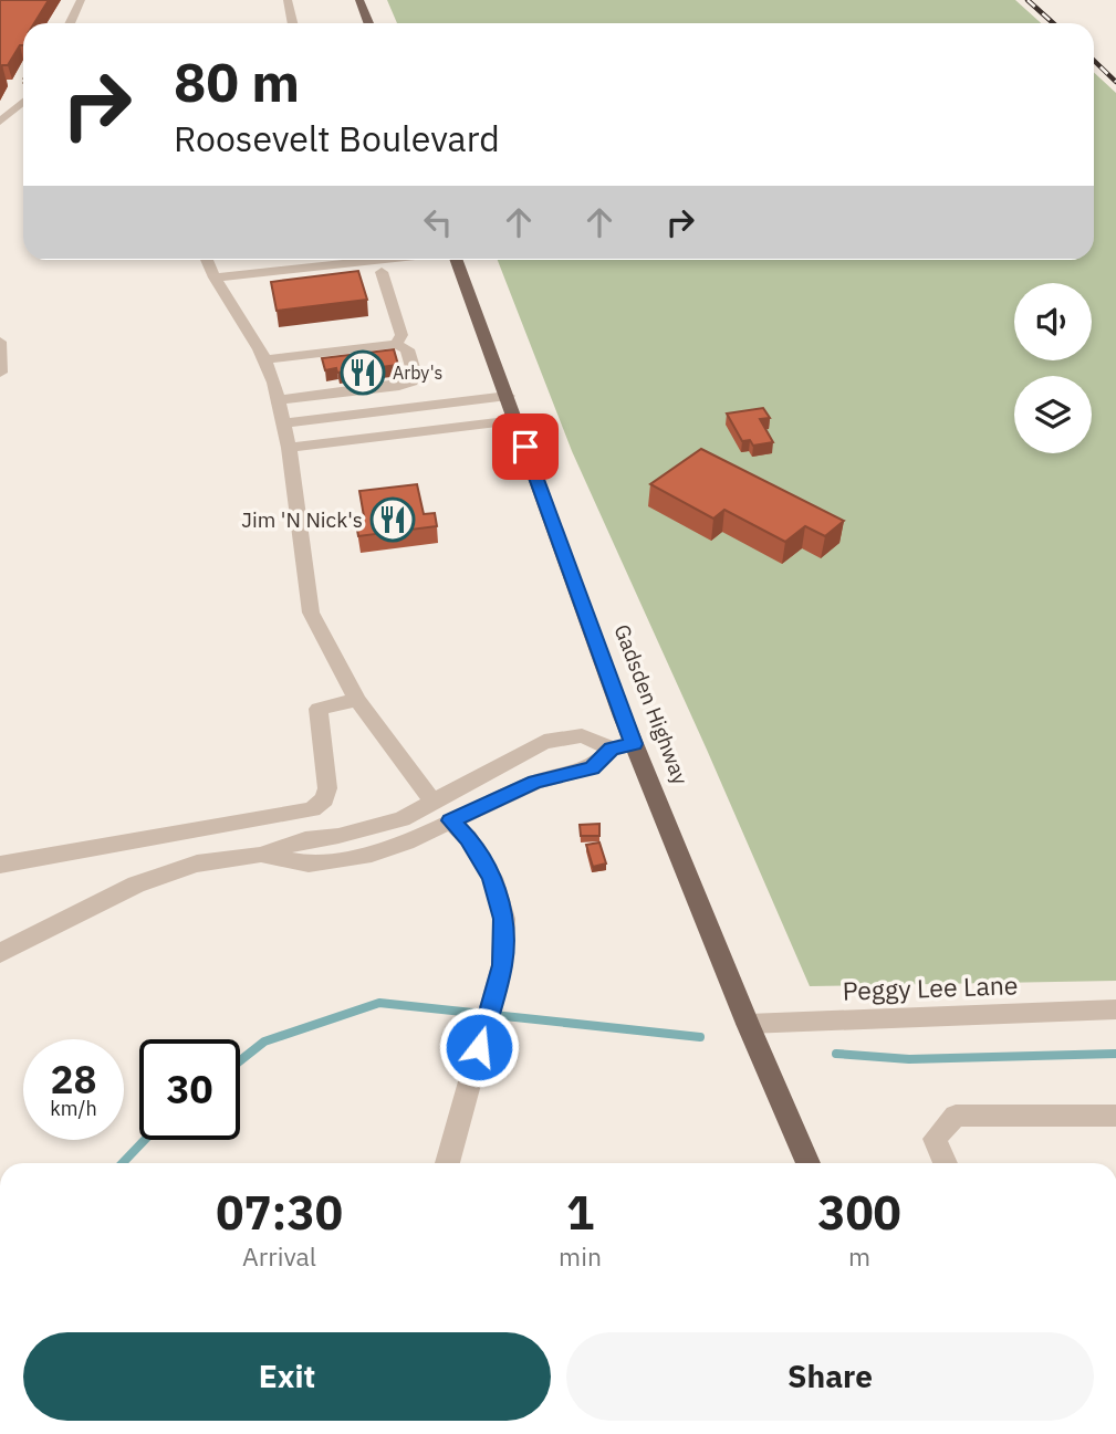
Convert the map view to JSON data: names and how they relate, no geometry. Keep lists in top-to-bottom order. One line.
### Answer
{"streets":{"main road":["Gadsden Highway"],"street":["Peggy Lee Lane"]},"crossings":[["Gadsden Highway","Peggy Lee Lane"]],"places":{"restaurant":["Arby's","Jim 'N Nick's"]},"page":{"turn":["80 m","Roosevelt Boulevard"],"speed":"28 km/h","limit":"30","eta":["07:30","Arrival","1","min","300","m"],"buttons":["Exit","Share"]}}
